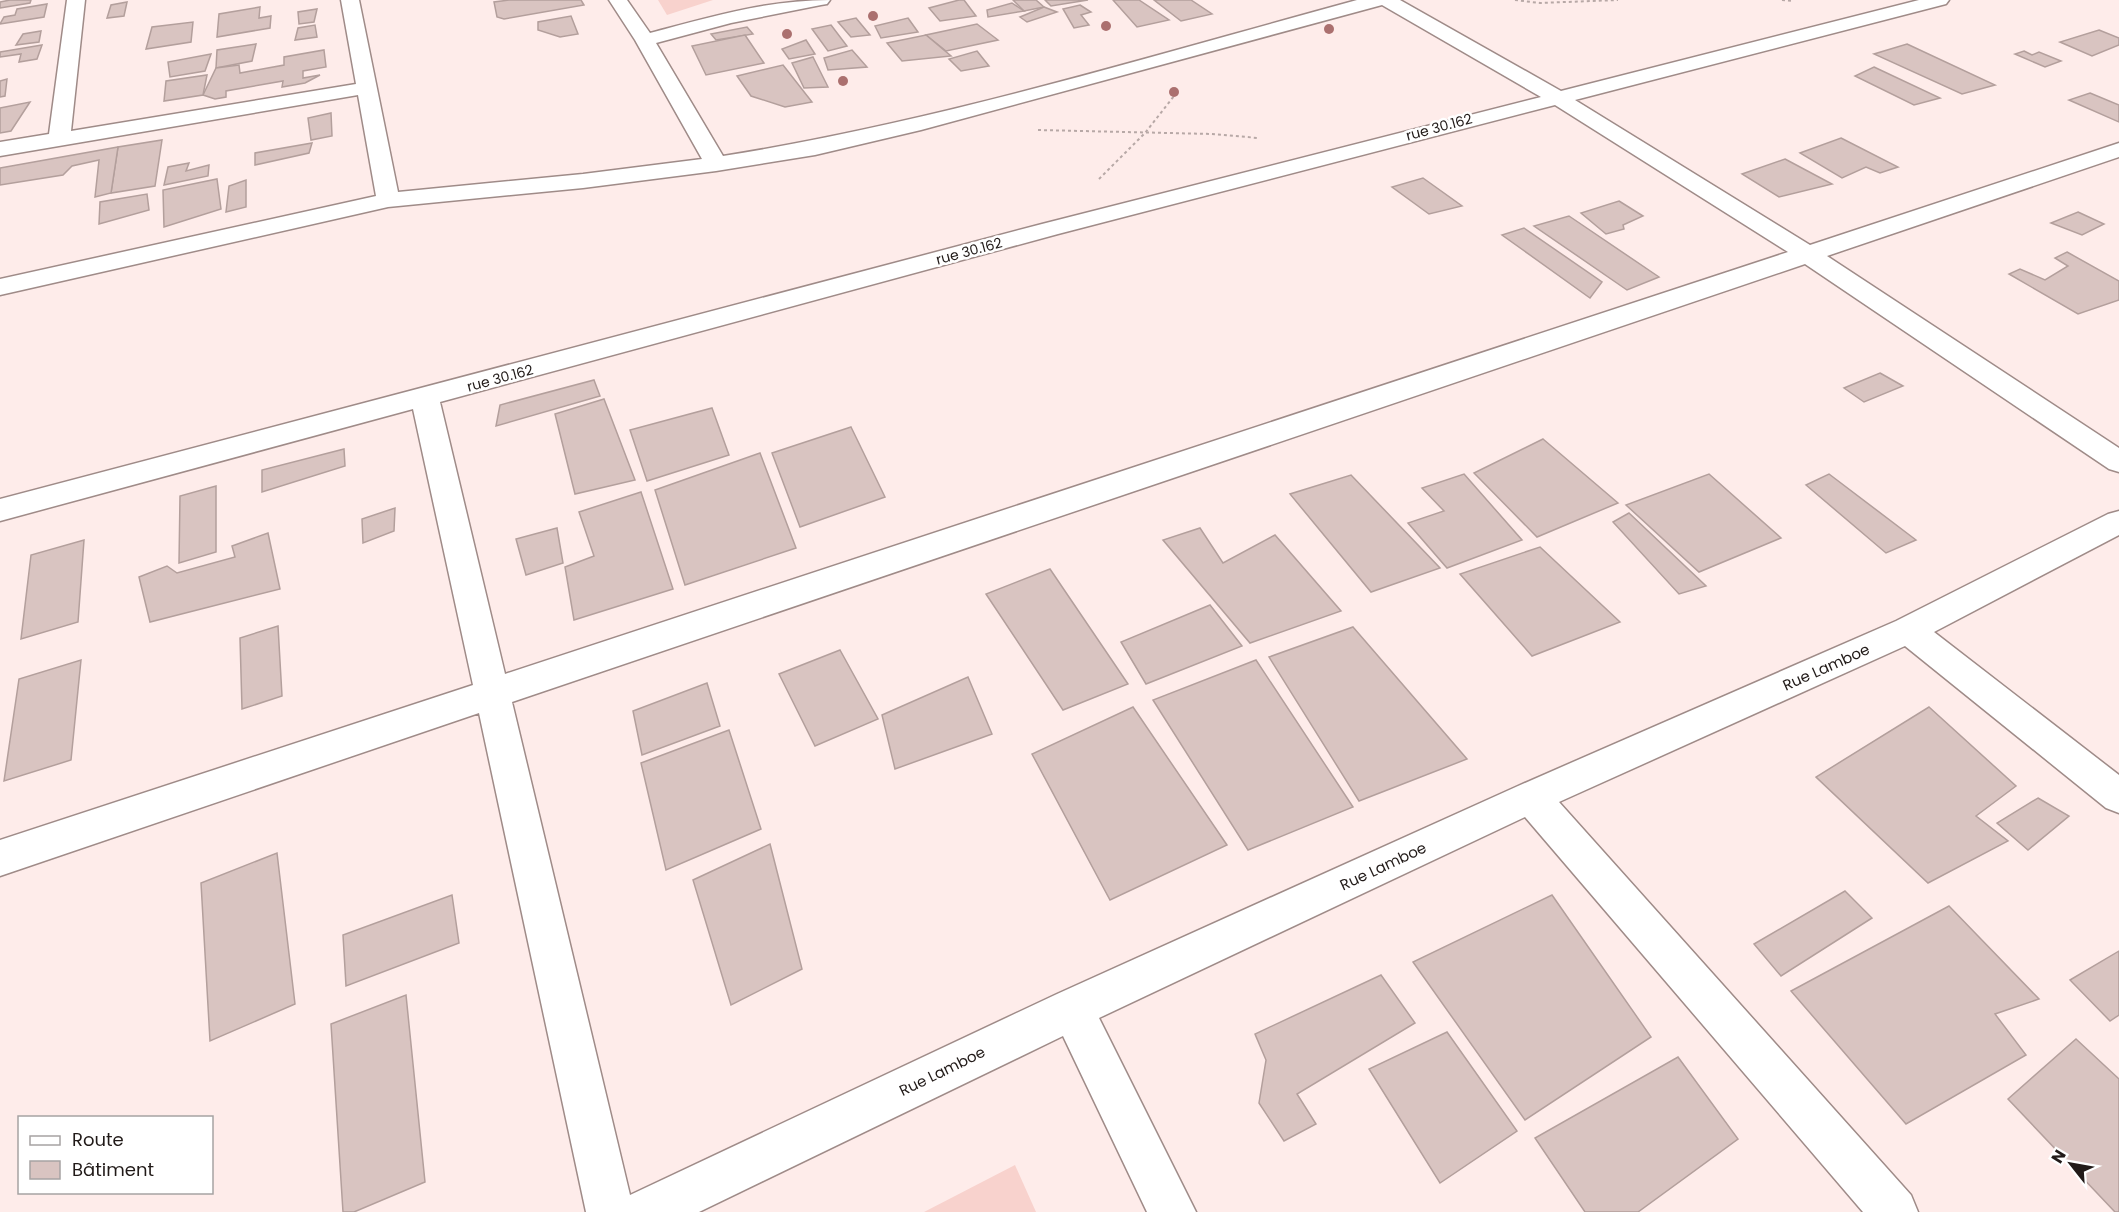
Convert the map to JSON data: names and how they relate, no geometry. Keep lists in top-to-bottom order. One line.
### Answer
{"streets":{"street":["rue 30.162","Rue Lamboe"]},"legend":["Route","Bâtiment"],"north":"top left"}
